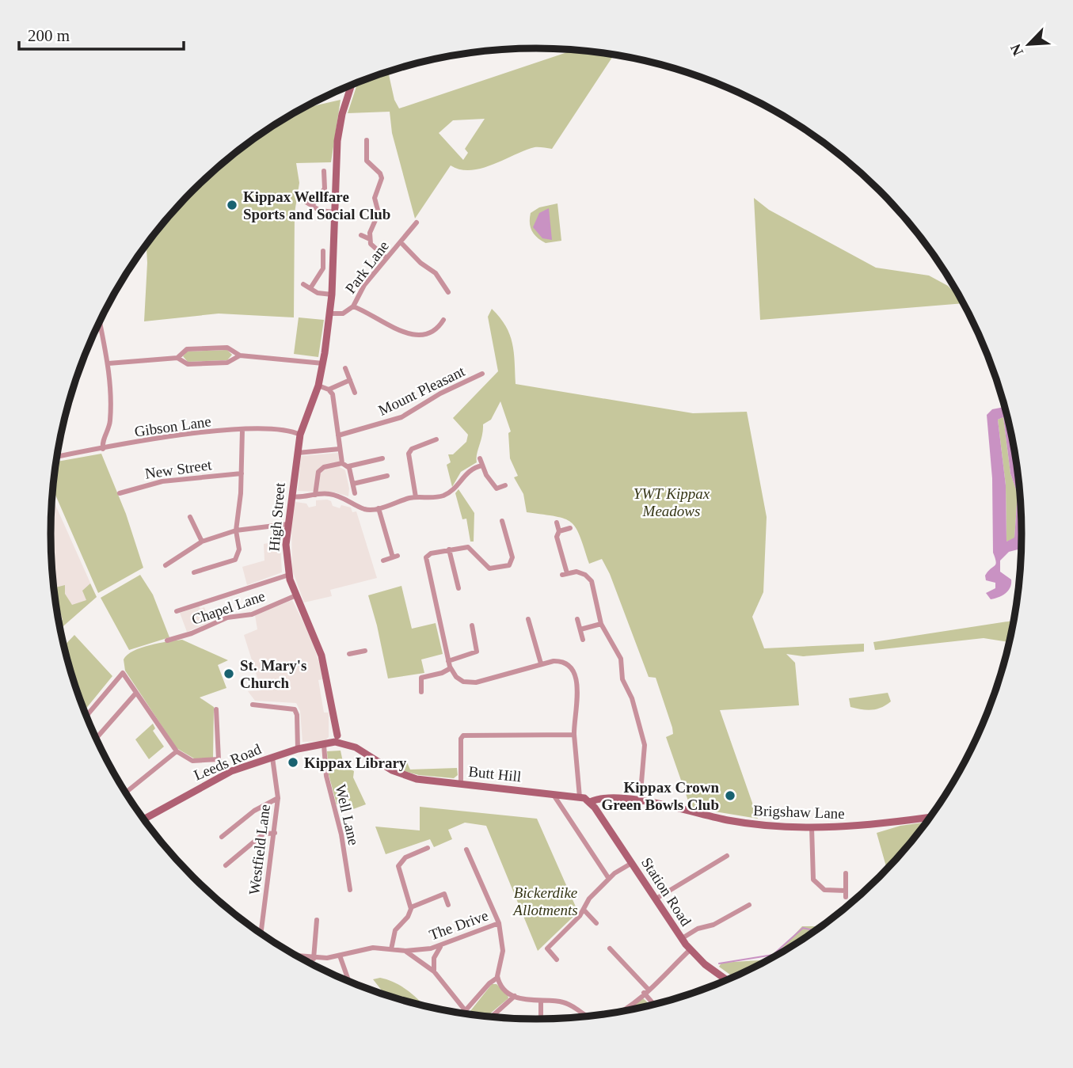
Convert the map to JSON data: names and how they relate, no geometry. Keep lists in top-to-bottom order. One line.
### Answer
{"streets":{"main road":["High Street","Leeds Road","Butt Hill","Brigshaw Lane","Station Road"],"street":["Park Lane","Mount Pleasant","Gibson Lane","New Street","Chapel Lane","Well Lane","Westfield Lane","The Drive"]},"crossings":[["Park Lane","High Street"],["Gibson Lane","High Street"],["High Street","Chapel Lane"],["High Street","Leeds Road"],["High Street","Butt Hill"],["Leeds Road","Butt Hill"],["Leeds Road","Well Lane"],["Leeds Road","Westfield Lane"],["Butt Hill","Brigshaw Lane"],["Butt Hill","Station Road"],["Brigshaw Lane","Station Road"]],"parks":["YWT Kippax Meadows","Bickerdike Allotments"],"places":["Kippax Wellfare Sports and Social Club","St. Mary's Church","Kippax Library","Kippax Crown Green Bowls Club"],"scale_bar":"200 m","north":"bottom left"}
